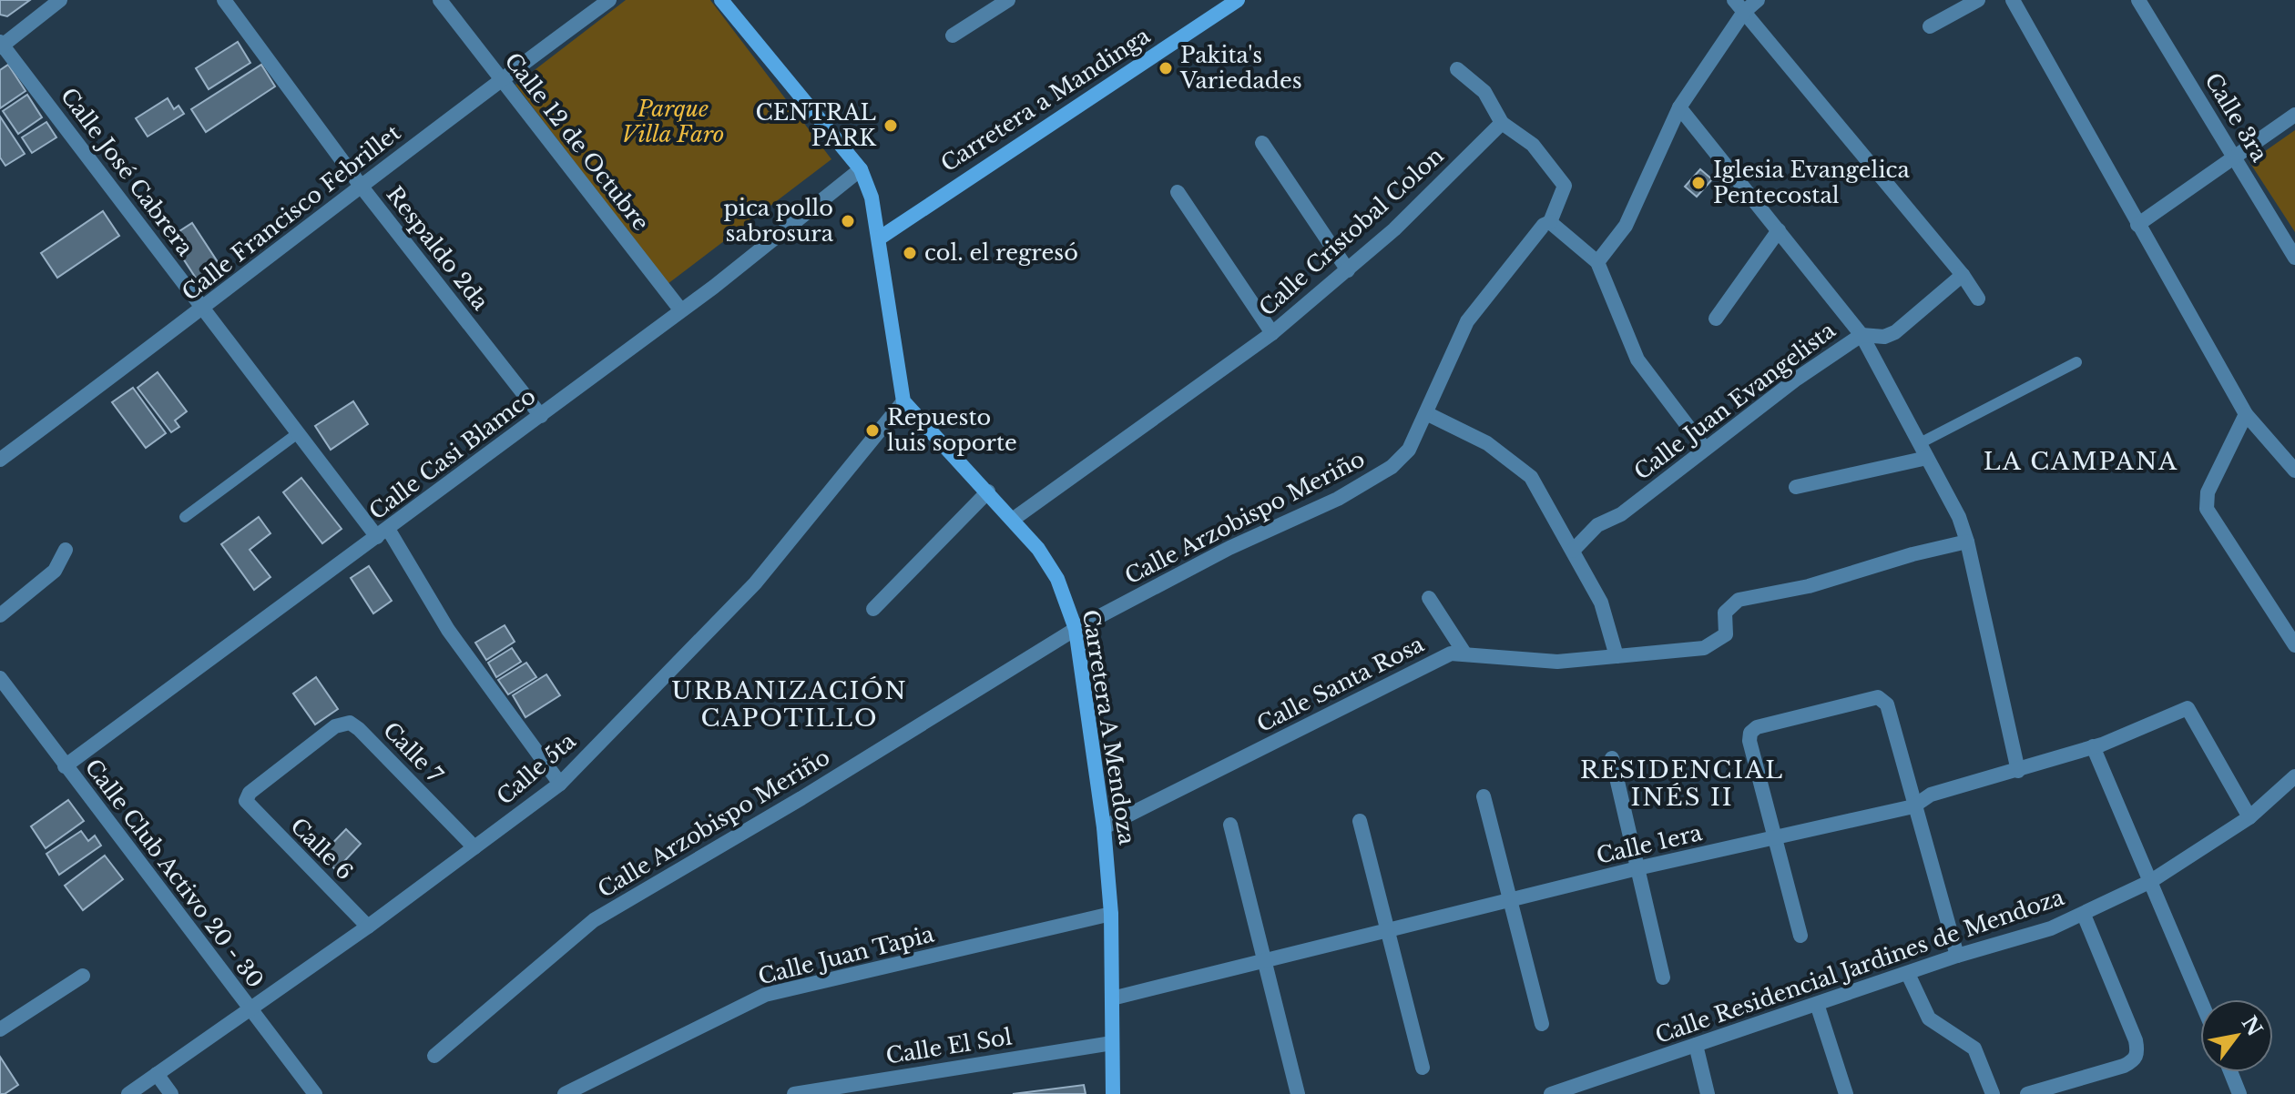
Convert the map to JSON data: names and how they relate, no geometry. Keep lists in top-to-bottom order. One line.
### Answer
{"streets":{"street":["Carretera a Mandinga","Calle 3ra","Calle 12 de Octubre","Calle José Cabrera","Calle Francisco Febrillet","Calle Cristobal Colon","Respaldo 2da","Calle Juan Evangelista","Calle Casi Blamco","Calle Arzobispo Meriño","Calle Santa Rosa","Carretera A Mendoza","Calle 7","Calle 5ta","Calle 1era","Calle 6","Calle Club Activo 20 - 30","Calle Juan Tapia","Calle Residencial Jardines de Mendoza","Calle El Sol"]},"crossings":[["Calle 12 de Octubre","Calle Francisco Febrillet"],["Calle 12 de Octubre","Calle Casi Blamco"],["Calle José Cabrera","Calle Francisco Febrillet"],["Calle José Cabrera","Calle Casi Blamco"],["Calle José Cabrera","Calle 5ta"],["Calle Francisco Febrillet","Respaldo 2da"],["Calle Cristobal Colon","Carretera A Mendoza"],["Respaldo 2da","Calle Casi Blamco"],["Calle Casi Blamco","Calle Club Activo 20 - 30"],["Calle Arzobispo Meriño","Carretera A Mendoza"],["Calle Santa Rosa","Carretera A Mendoza"],["Carretera A Mendoza","Calle 5ta"],["Carretera A Mendoza","Calle 1era"],["Carretera A Mendoza","Calle Juan Tapia"],["Carretera A Mendoza","Calle El Sol"],["Calle 7","Calle 5ta"],["Calle 7","Calle 6"],["Calle 5ta","Calle 6"],["Calle 5ta","Calle Club Activo 20 - 30"],["Calle 1era","Calle Residencial Jardines de Mendoza"]],"districts":["LA CAMPANA","URBANIZACIÓN CAPOTILLO","RESIDENCIAL INÉS II"],"parks":["Parque Villa Faro"],"places":["Pakita's Variedades","CENTRAL PARK","Iglesia Evangelica Pentecostal","pica pollo sabrosura","col. el regresó","Repuesto luis soporte"],"north":"top right"}
